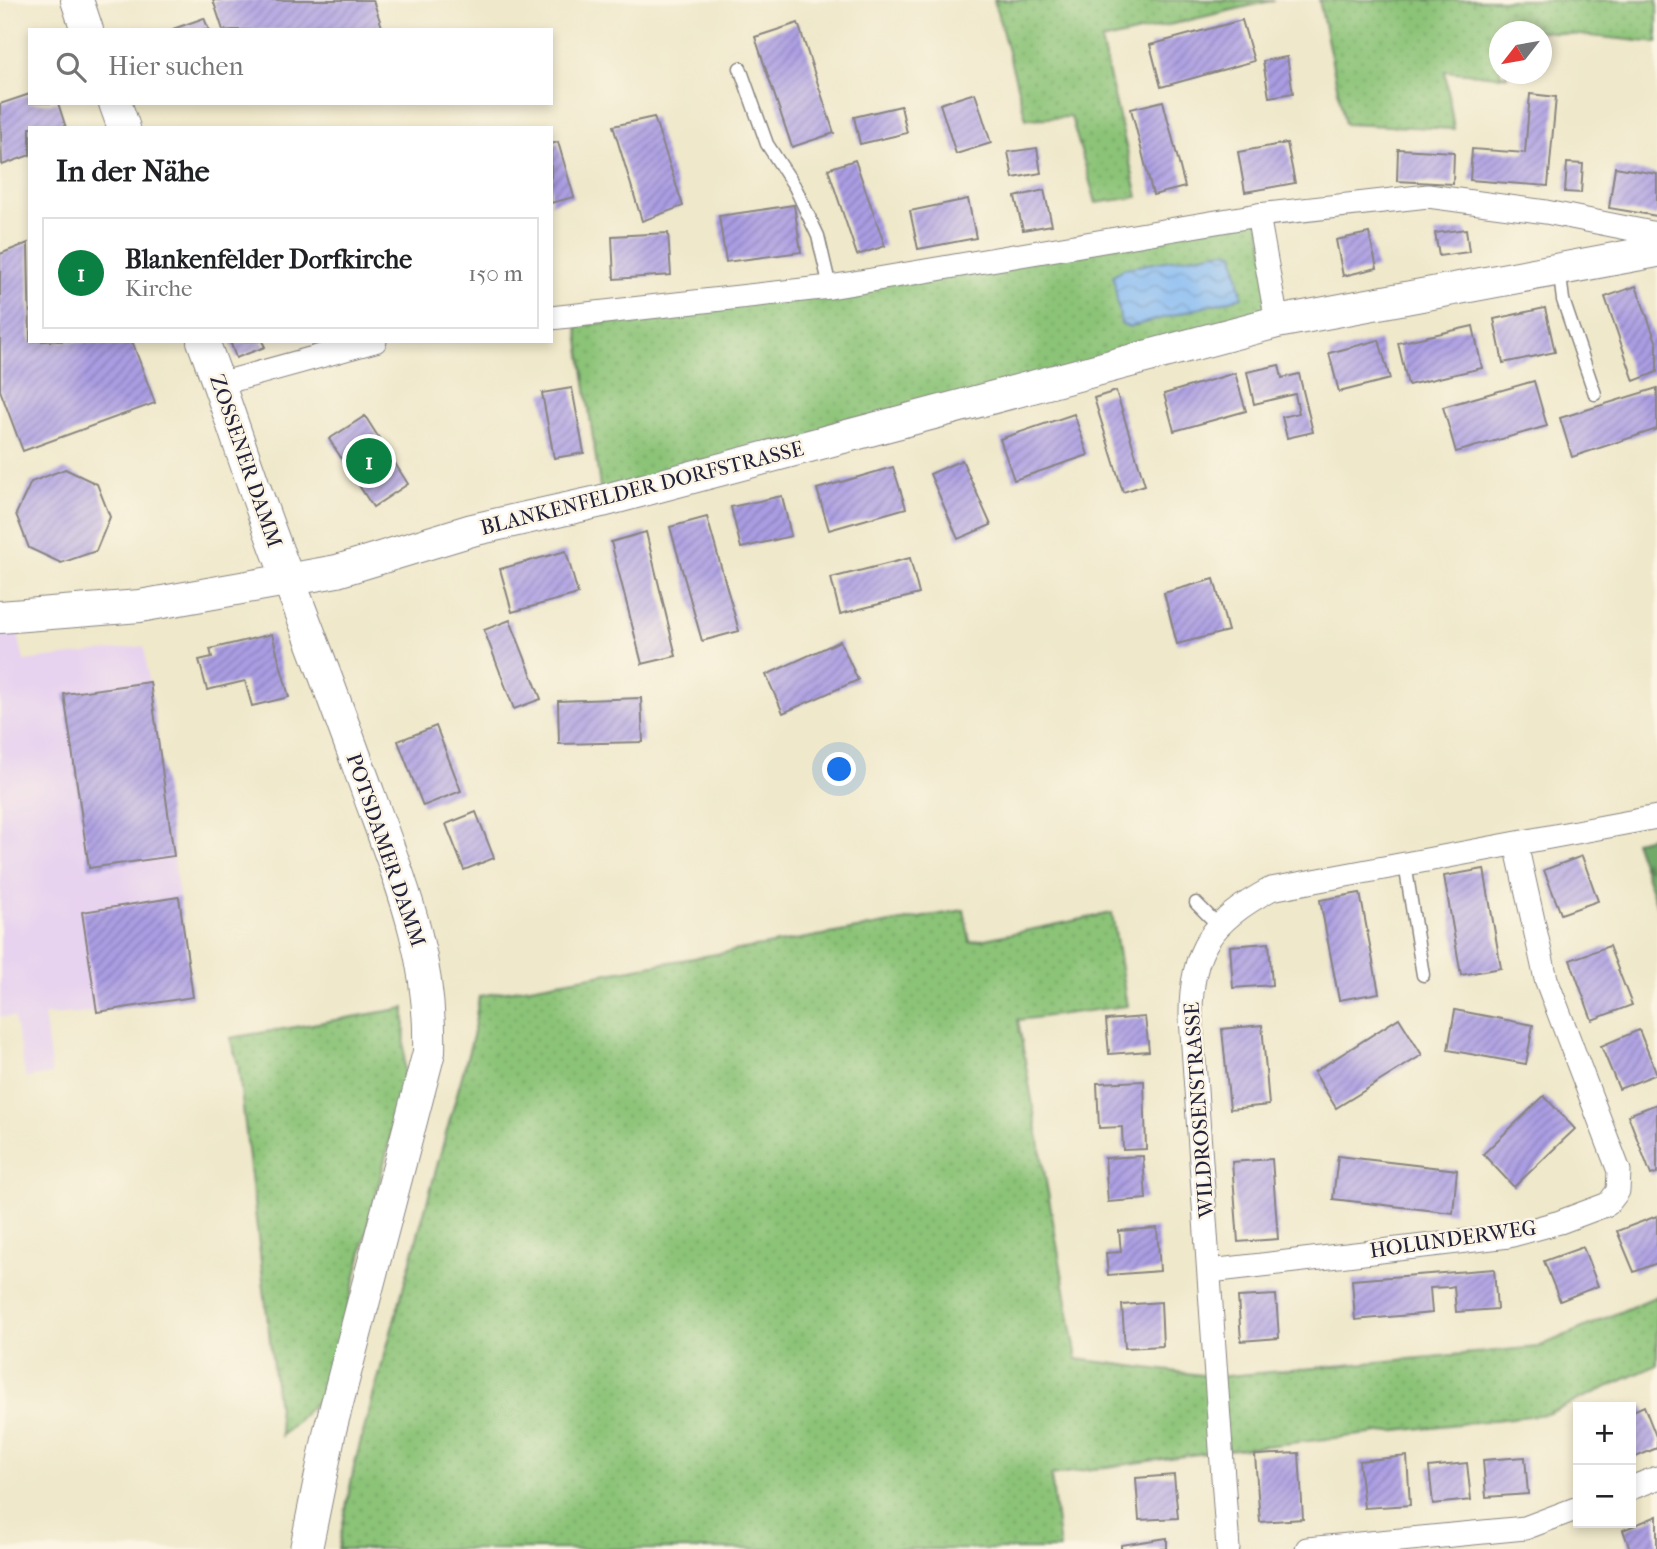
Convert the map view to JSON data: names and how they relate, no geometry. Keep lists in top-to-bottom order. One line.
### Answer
{"streets":{"main road":["ZOSSENER DAMM","BLANKENFELDER DORFSTRASSE","POTSDAMER DAMM"],"street":["WILDROSENSTRASSE","HOLUNDERWEG"]},"crossings":[["ZOSSENER DAMM","BLANKENFELDER DORFSTRASSE"],["ZOSSENER DAMM","POTSDAMER DAMM"],["BLANKENFELDER DORFSTRASSE","POTSDAMER DAMM"],["WILDROSENSTRASSE","HOLUNDERWEG"]],"north":"bottom left","page":{"search":"Hier suchen","heading":"In der Nähe","list":[{"mark":"1","name":"Blankenfelder Dorfkirche","note":"Kirche","value":"150 m"}],"pins":"1","map_buttons":["+","−"]}}
